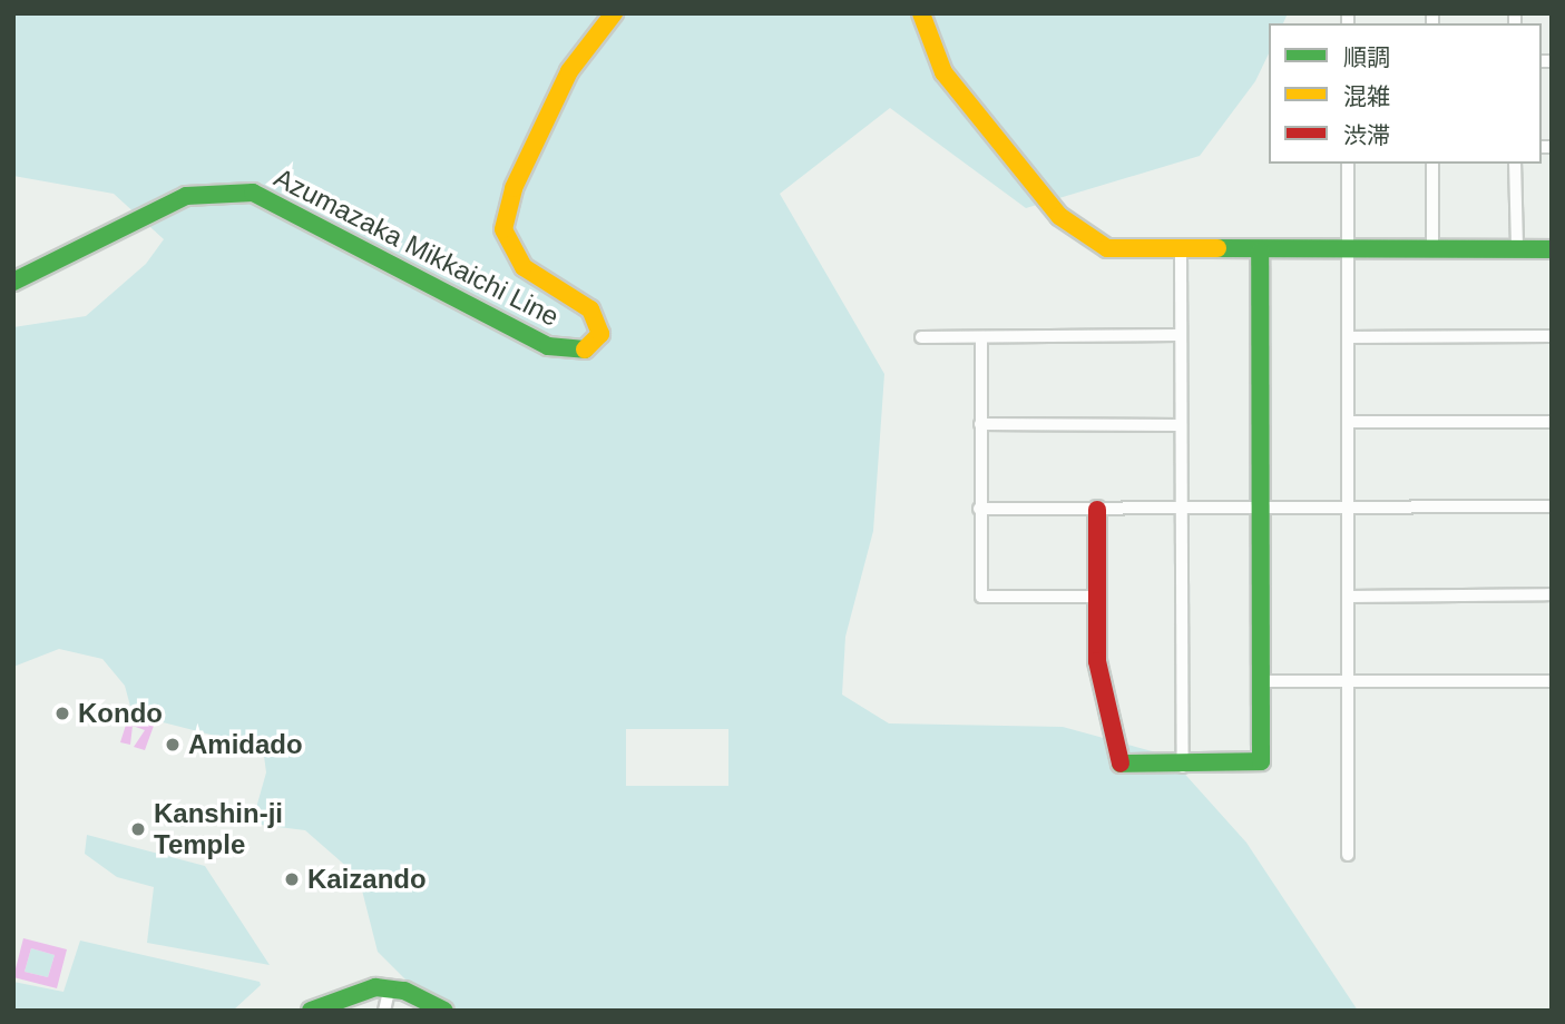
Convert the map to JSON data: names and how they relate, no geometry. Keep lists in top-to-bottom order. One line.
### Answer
{"streets":{"main road":["Azumazaka Mikkaichi Line"]},"places":["Kondo","Amidado","Kanshin-ji Temple","Kaizando"],"legend":["順調","混雑","渋滞"]}
